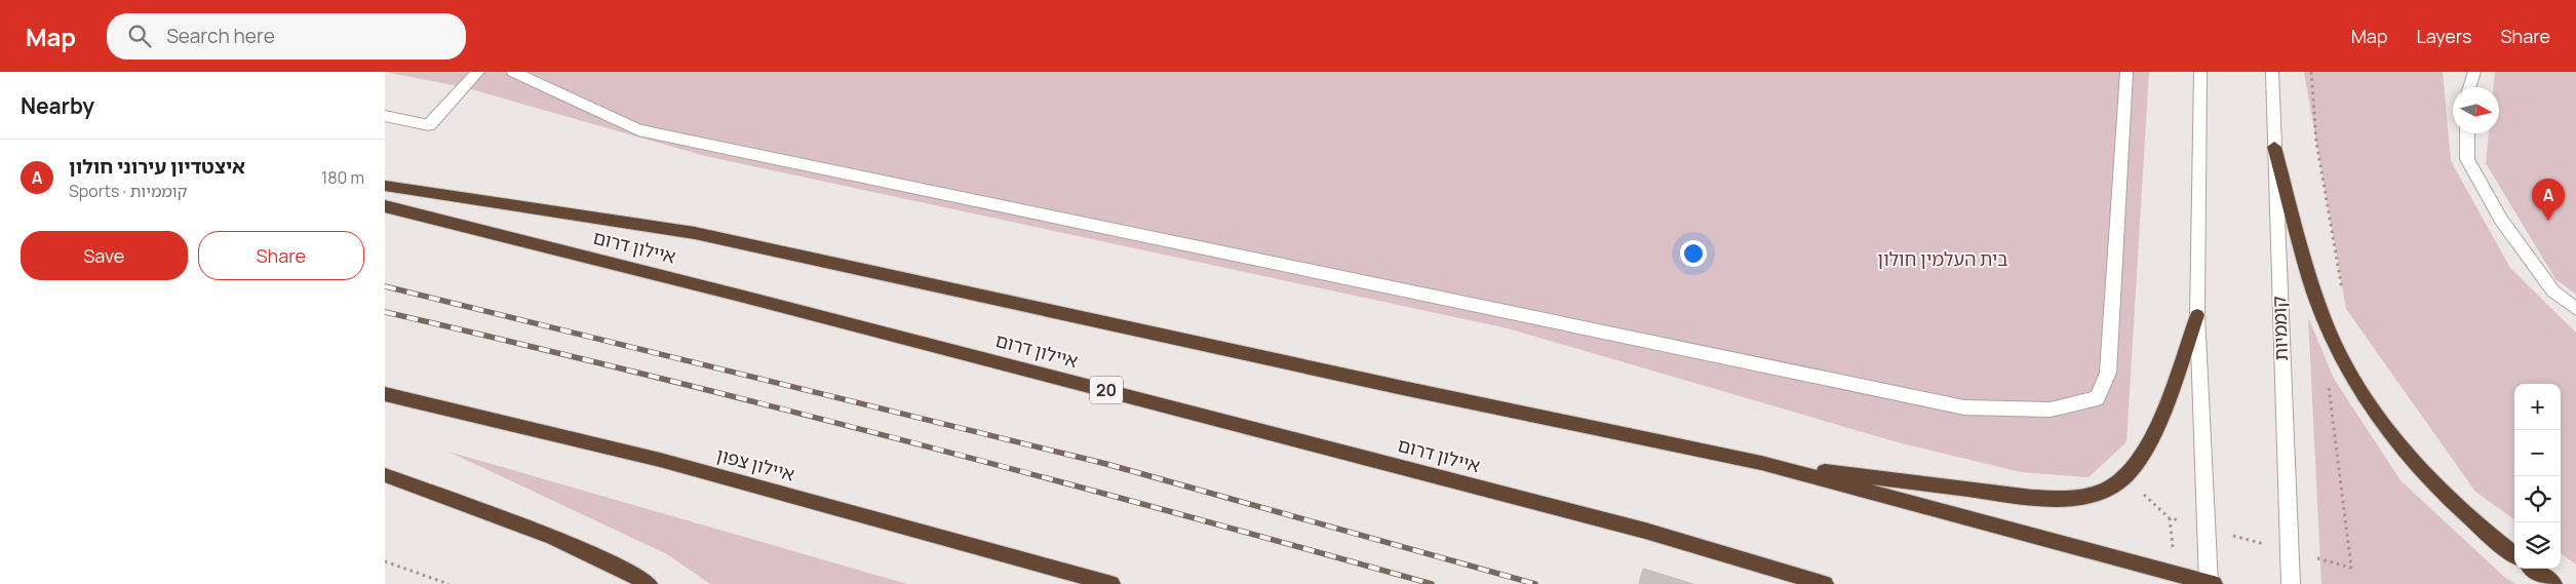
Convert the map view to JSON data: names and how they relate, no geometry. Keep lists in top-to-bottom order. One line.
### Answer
{"streets":{"highway":["איילון דרום","20","איילון צפון"],"main road":["קוממיות"]},"parks":["בית העלמין חולון"],"north":"right","page":{"header":"Map","search":"Search here","nav":["Map","Layers","Share"],"heading":"Nearby","list":[{"mark":"A","name":"איצטדיון עירוני חולון","note":"Sports · קוממיות","value":"180 m"}],"pins":"A","buttons":["Save","Share"],"map_buttons":["+","−"]}}
